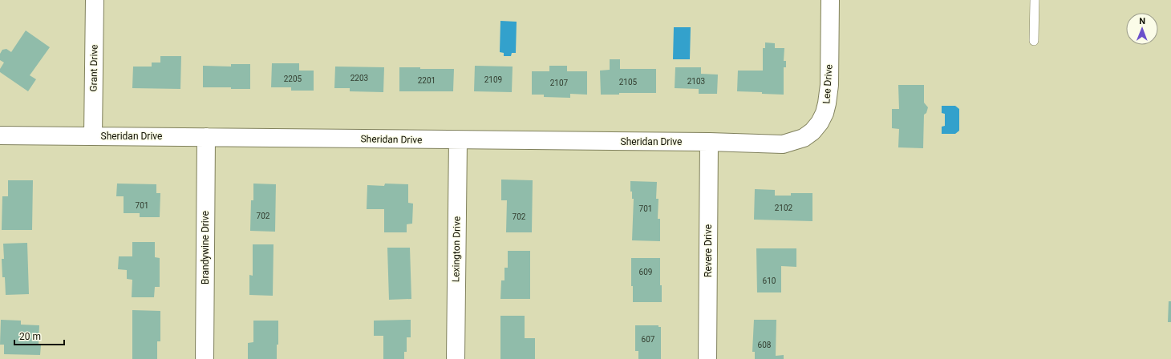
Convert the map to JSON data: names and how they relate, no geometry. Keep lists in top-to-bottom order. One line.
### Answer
{"streets":{"street":["Grant Drive","Lee Drive","Sheridan Drive","Brandywine Drive","Lexington Drive","Revere Drive"]},"crossings":[["Grant Drive","Sheridan Drive"],["Lee Drive","Sheridan Drive"],["Sheridan Drive","Brandywine Drive"],["Sheridan Drive","Lexington Drive"],["Sheridan Drive","Revere Drive"]],"house_numbers":["2203","2205","2109","2201","2103","2105","2107","701","2102","701","702","702","609","610","607","608"],"scale_bar":"20 m","north":"top"}
